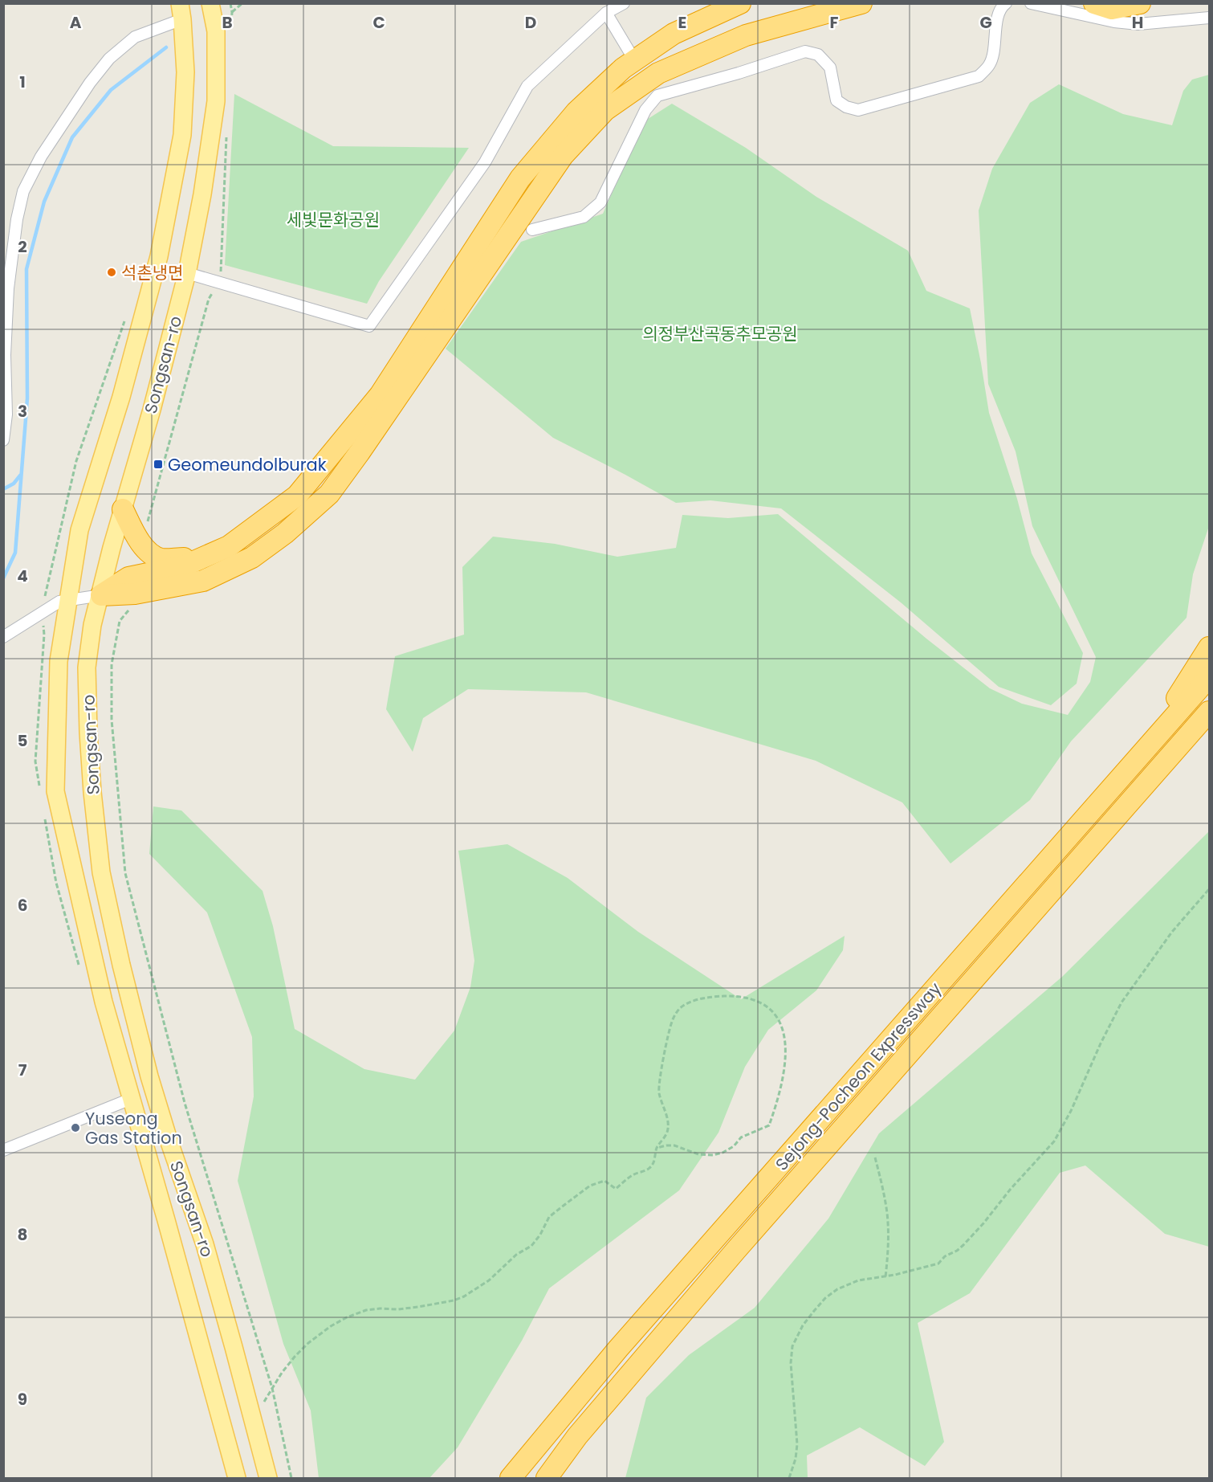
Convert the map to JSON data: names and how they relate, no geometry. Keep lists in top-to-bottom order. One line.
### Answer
{"streets":{"highway":["Sejong-Pocheon Expressway"],"main road":["Songsan-ro"]},"parks":["세빛문화공원","의정부산곡동추모공원"],"places":{"other":["석촌냉면","Yuseong Gas Station"],"transit":["Geomeundolburak"]},"grid":{"columns":["A","B","C","D","E","F","G","H"],"rows":["1","2","3","4","5","6","7","8","9"]}}
